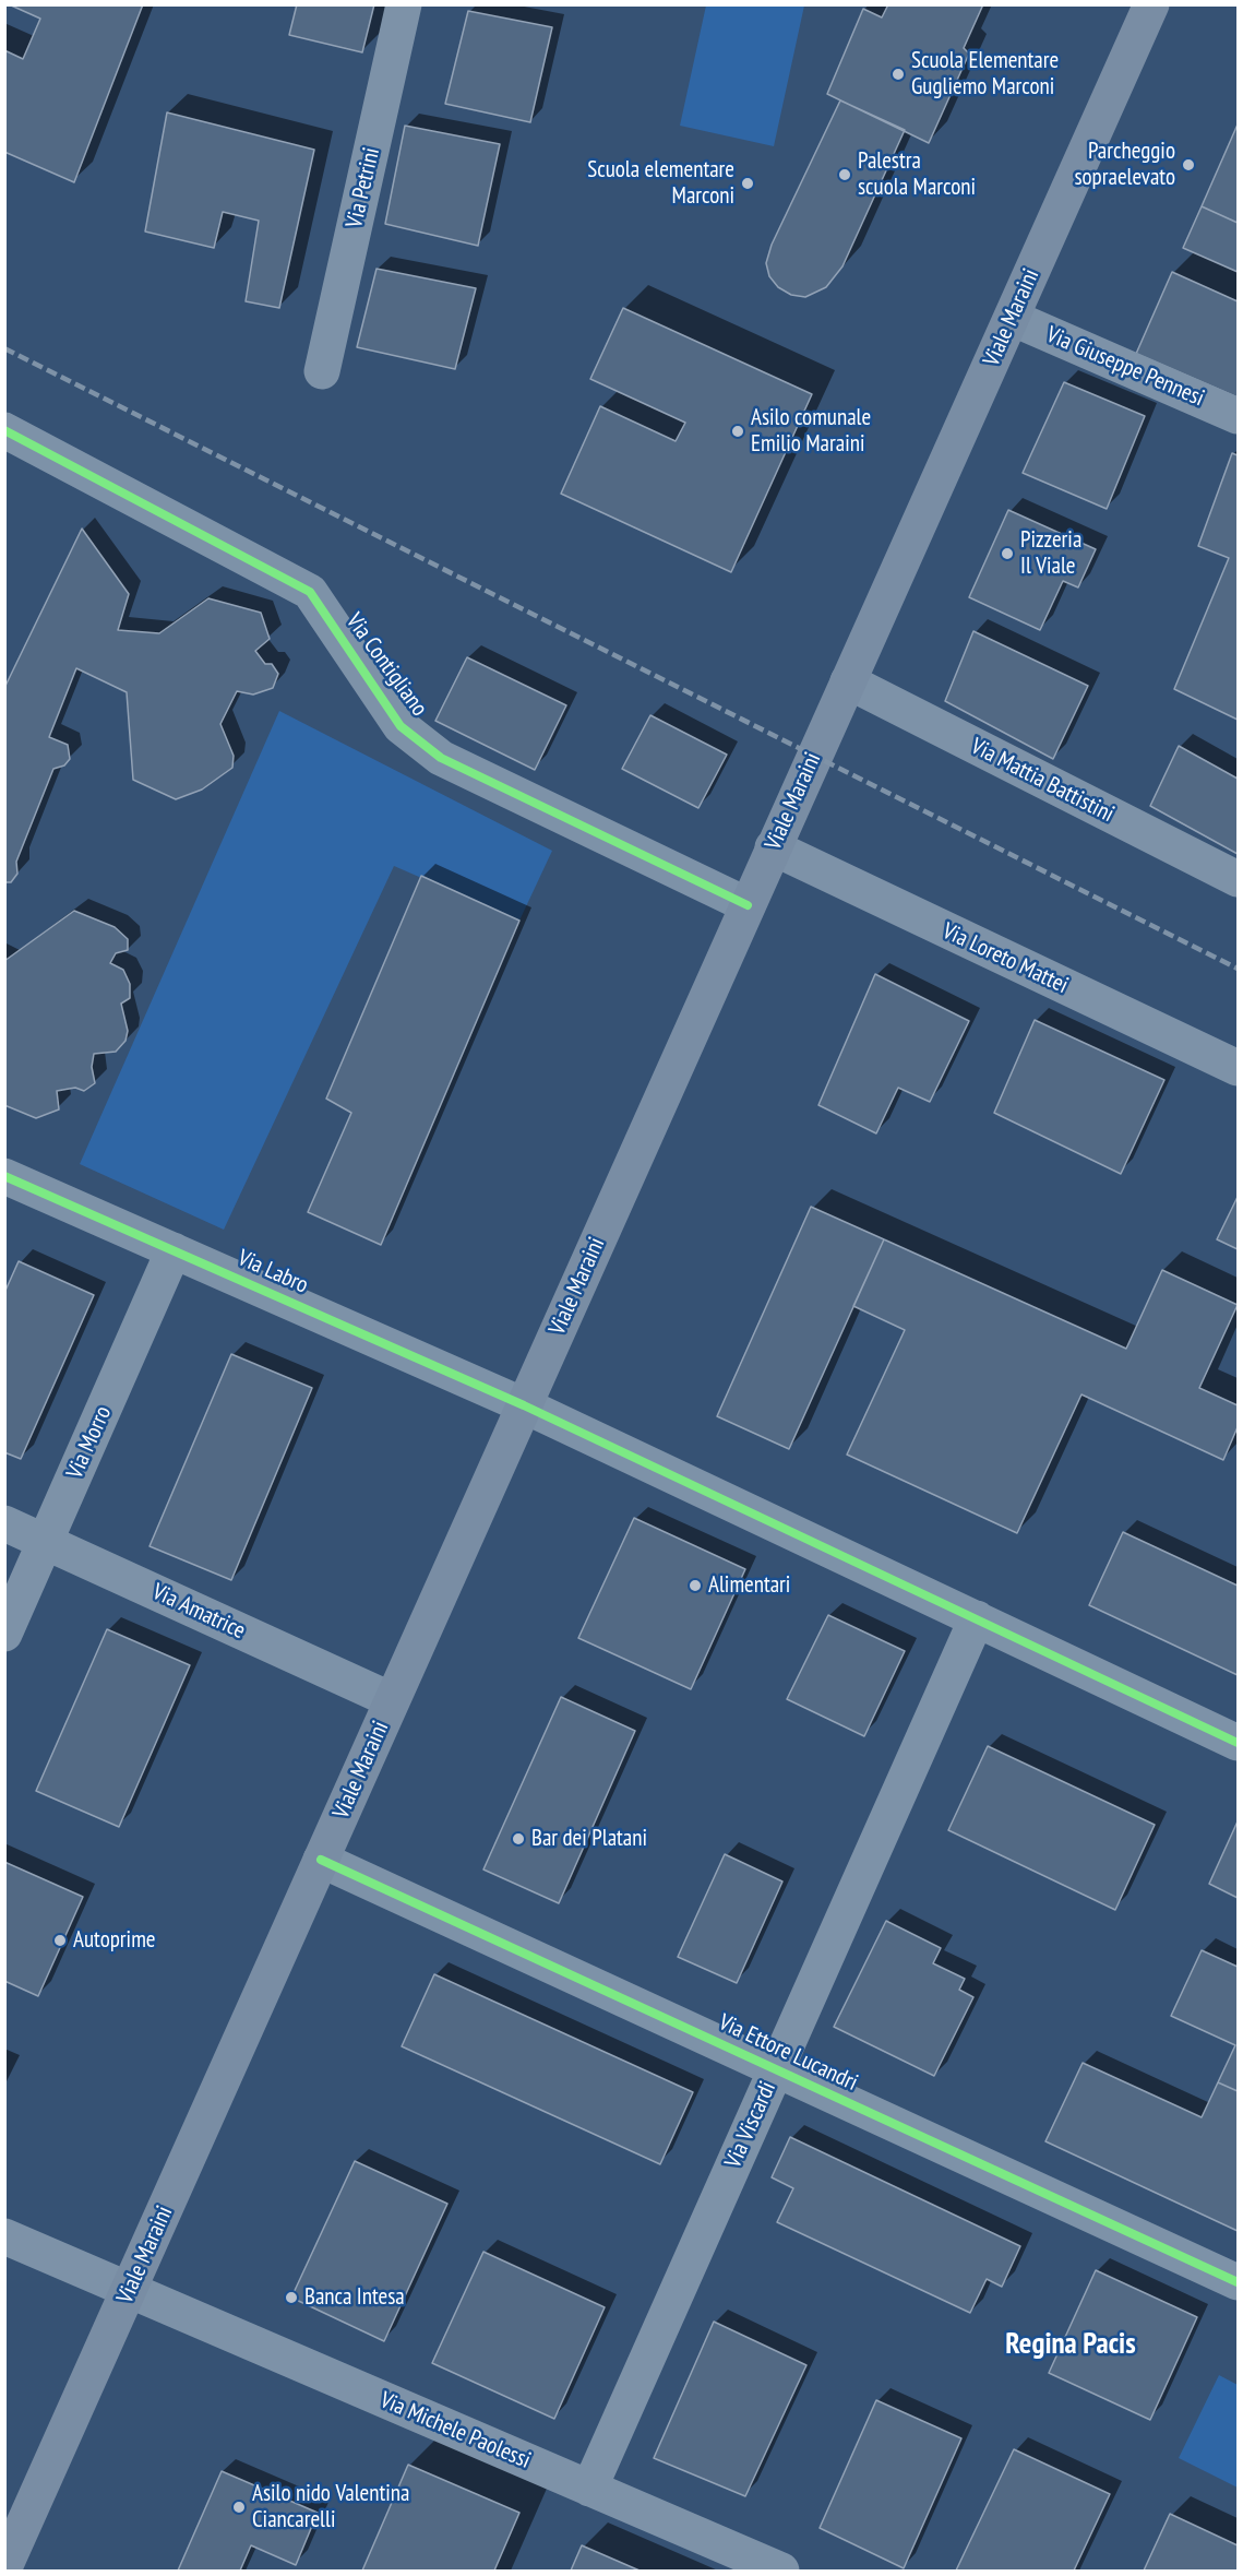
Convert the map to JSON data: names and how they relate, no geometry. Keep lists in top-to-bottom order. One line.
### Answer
{"streets":{"main road":["Viale Maraini"],"street":["Via Petrini","Via Giuseppe Pennesi","Via Contigliano","Via Mattia Battistini","Via Loreto Mattei","Via Labro","Via Morro","Via Amatrice","Via Ettore Lucandri","Via Viscardi","Via Michele Paolessi"]},"crossings":[["Viale Maraini","Via Giuseppe Pennesi"],["Viale Maraini","Via Contigliano"],["Viale Maraini","Via Mattia Battistini"],["Viale Maraini","Via Loreto Mattei"],["Viale Maraini","Via Labro"],["Viale Maraini","Via Amatrice"],["Viale Maraini","Via Ettore Lucandri"],["Viale Maraini","Via Michele Paolessi"],["Via Labro","Via Morro"],["Via Labro","Via Viscardi"],["Via Morro","Via Amatrice"],["Via Ettore Lucandri","Via Viscardi"],["Via Viscardi","Via Michele Paolessi"]],"districts":["Regina Pacis"],"places":["Scuola Elementare Gugliemo Marconi","Parcheggio sopraelevato","Palestra scuola Marconi","Scuola elementare Marconi","Asilo comunale Emilio Maraini","Pizzeria Il Viale","Alimentari","Bar dei Platani","Autoprime","Banca Intesa","Asilo nido Valentina Ciancarelli"]}
